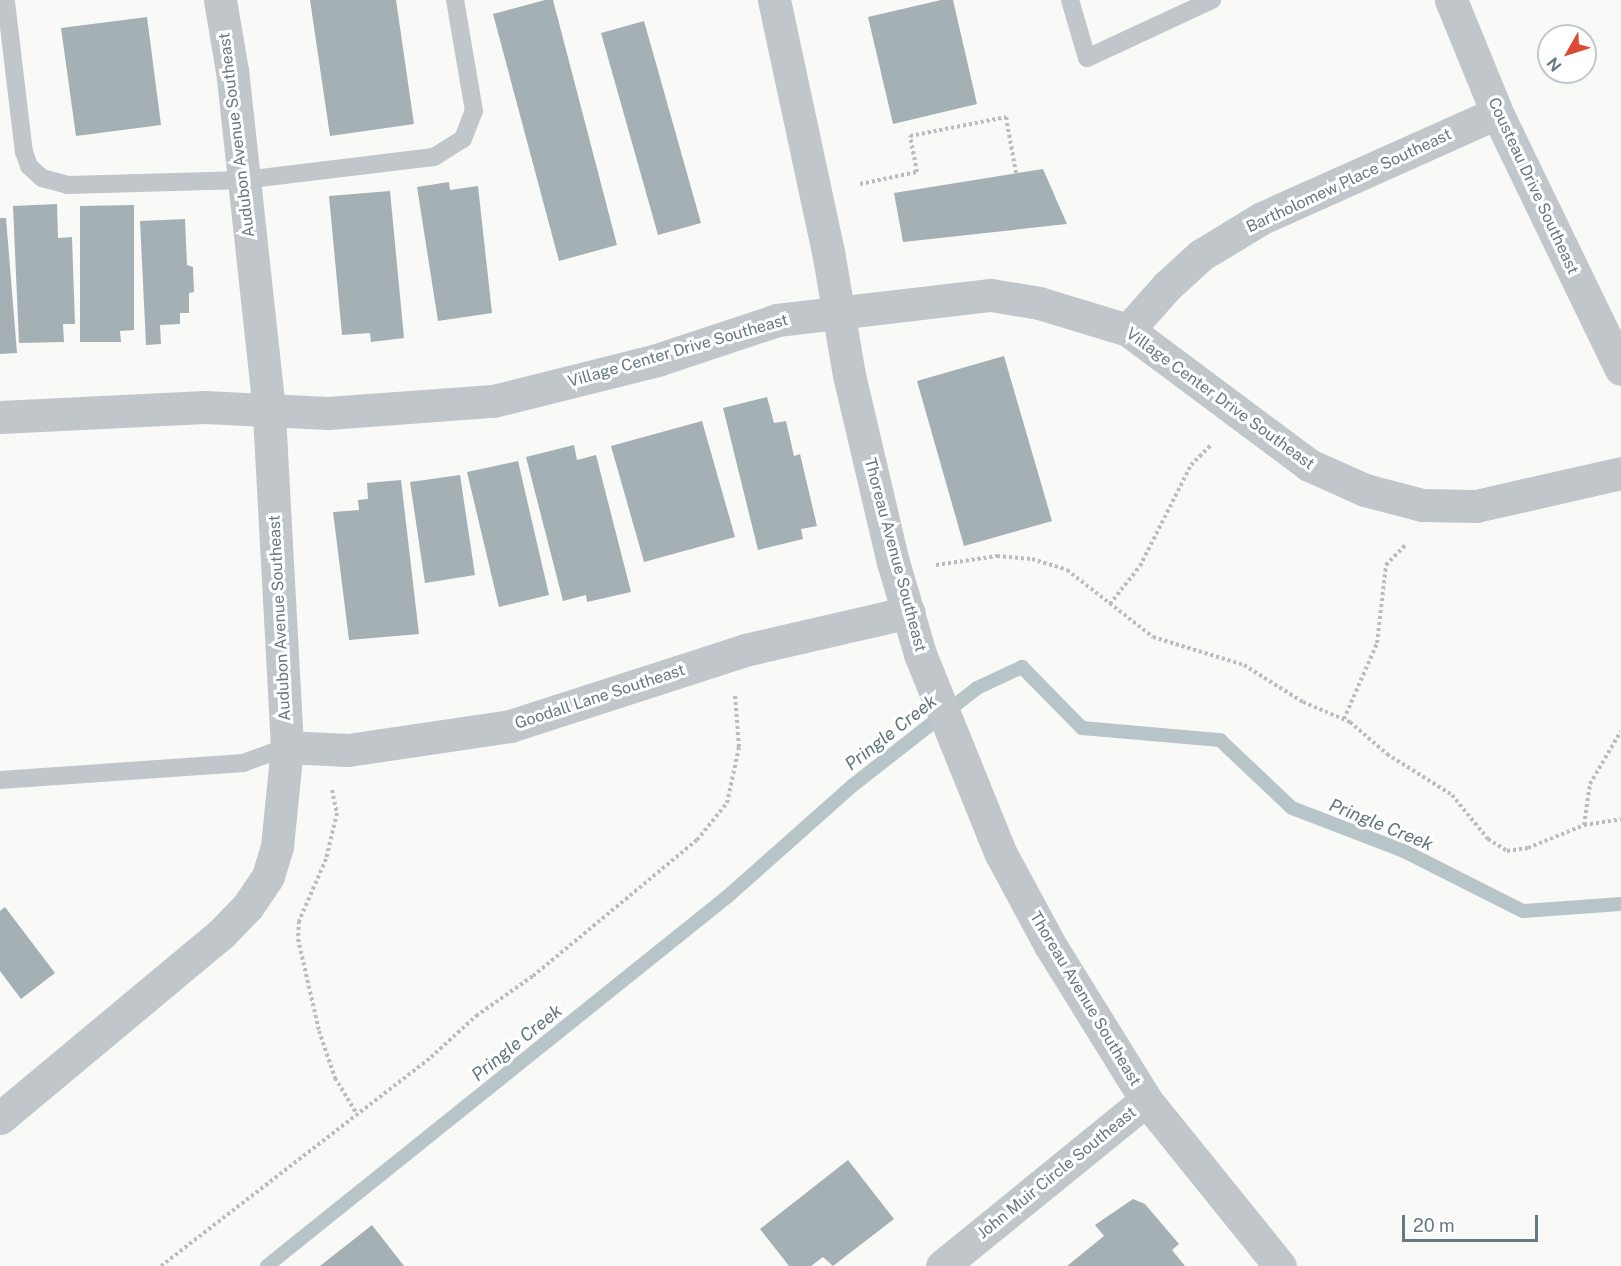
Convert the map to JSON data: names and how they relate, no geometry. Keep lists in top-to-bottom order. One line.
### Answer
{"streets":{"street":["Audubon Avenue Southeast","Bartholomew Place Southeast","Cousteau Drive Southeast","Village Center Drive Southeast","Thoreau Avenue Southeast","Goodall Lane Southeast","John Muir Circle Southeast"]},"crossings":[["Audubon Avenue Southeast","Village Center Drive Southeast"],["Audubon Avenue Southeast","Goodall Lane Southeast"],["Bartholomew Place Southeast","Cousteau Drive Southeast"],["Bartholomew Place Southeast","Village Center Drive Southeast"],["Village Center Drive Southeast","Thoreau Avenue Southeast"],["Thoreau Avenue Southeast","Goodall Lane Southeast"],["Thoreau Avenue Southeast","John Muir Circle Southeast"]],"water":["Pringle Creek"],"scale_bar":"20 m","north":"bottom left"}
